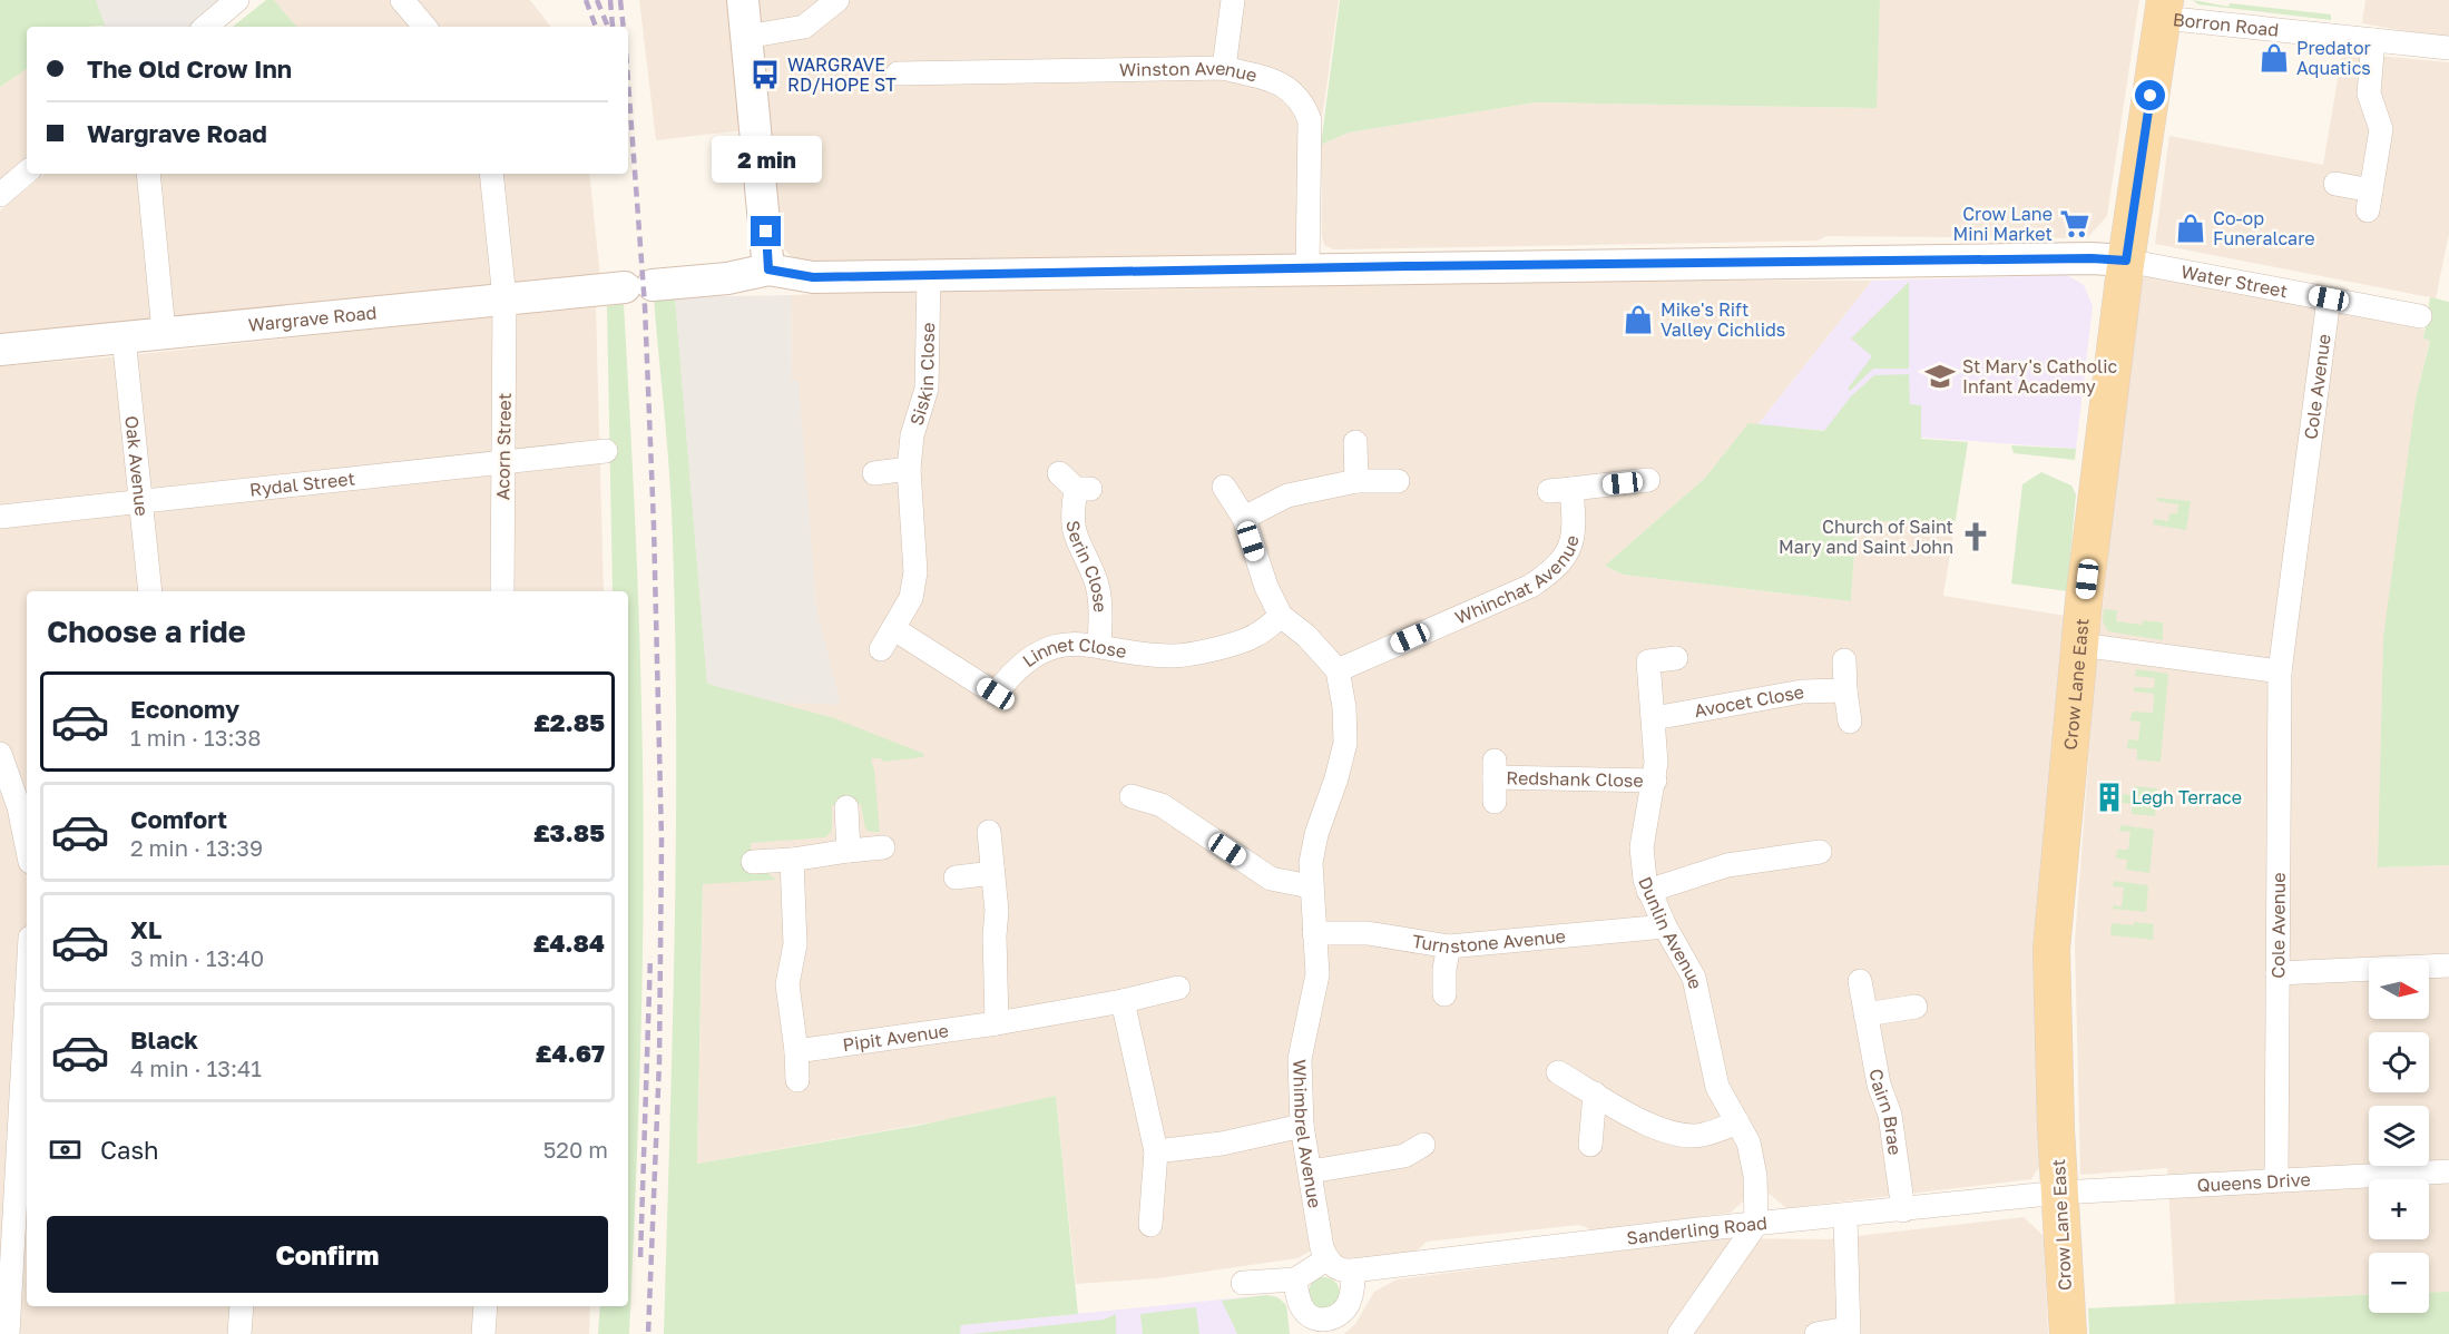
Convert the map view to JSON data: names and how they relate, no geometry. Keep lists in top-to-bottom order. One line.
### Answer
{"streets":{"main road":["Crow Lane East"],"street":["Borron Road","Winston Avenue","Water Street","Wargrave Road","Siskin Close","Cole Avenue","Acorn Street","Oak Avenue","Rydal Street","Serin Close","Whinchat Avenue","Linnet Close","Avocet Close","Redshank Close","Dunlin Avenue","Turnstone Avenue","Pipit Avenue","Cairn Brae","Whimbrel Avenue","Queens Drive","Sanderling Road"]},"crossings":[["Borron Road","Crow Lane East"],["Water Street","Cole Avenue"],["Water Street","Crow Lane East"],["Wargrave Road","Acorn Street"],["Wargrave Road","Oak Avenue"],["Siskin Close","Linnet Close"],["Cole Avenue","Queens Drive"],["Acorn Street","Rydal Street"],["Oak Avenue","Rydal Street"],["Serin Close","Linnet Close"],["Whinchat Avenue","Whimbrel Avenue"],["Crow Lane East","Queens Drive"],["Crow Lane East","Sanderling Road"],["Avocet Close","Dunlin Avenue"],["Redshank Close","Dunlin Avenue"],["Dunlin Avenue","Turnstone Avenue"],["Dunlin Avenue","Sanderling Road"],["Turnstone Avenue","Whimbrel Avenue"],["Cairn Brae","Sanderling Road"],["Whimbrel Avenue","Sanderling Road"],["Queens Drive","Sanderling Road"]],"places":{"shop":["Predator Aquatics","Co-op Funeralcare","Mike's Rift Valley Cichlids"],"bus stop":["WARGRAVE RD/HOPE ST"],"supermarket":["Crow Lane Mini Market"],"school or university":["St Mary's Catholic Infant Academy"],"church":["Church of Saint Mary and Saint John"],"building":["Legh Terrace"]},"north":"right","page":{"banner":["The Old Crow Inn","Wargrave Road"],"bubble":"2 min","heading":"Choose a ride","list":[{"name":"Economy","note":"1 min · 13:38","value":"£2.85"},{"name":"Comfort","note":"2 min · 13:39","value":"£3.85"},{"name":"XL","note":"3 min · 13:40","value":"£4.84"},{"name":"Black","note":"4 min · 13:41","value":"£4.67"}],"map_buttons":["+","−"],"pay":["Cash","520 m"],"buttons":"Confirm"}}
